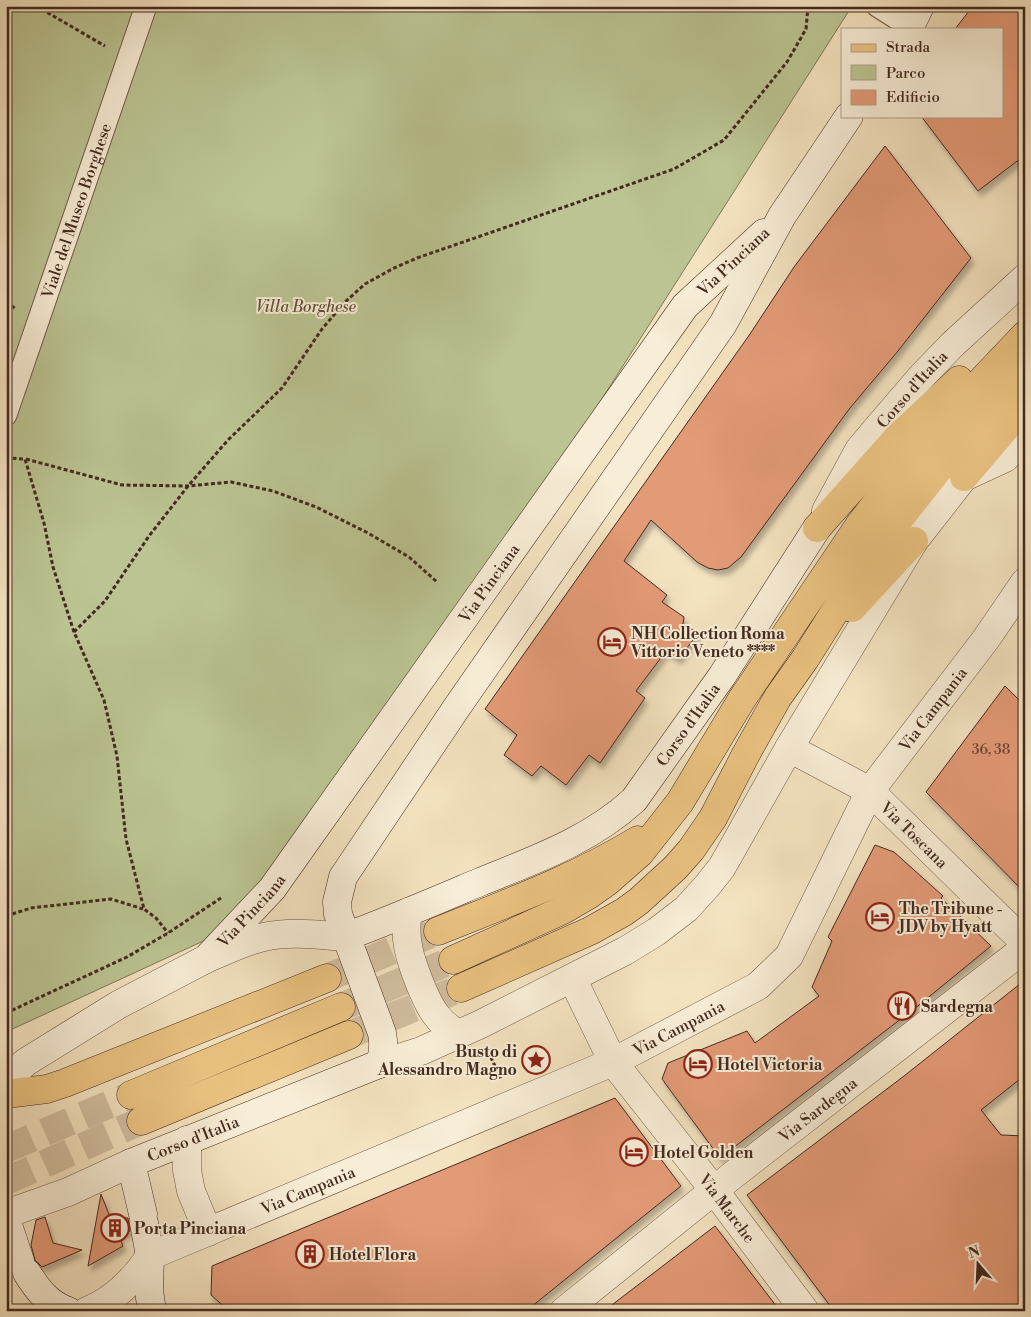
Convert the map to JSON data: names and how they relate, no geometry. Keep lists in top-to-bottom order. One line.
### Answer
{"streets":{"main road":["Corso d'Italia"],"street":["Viale del Museo Borghese","Via Pinciana","Via Campania","Via Toscana","Via Sardegna","Via Marche"]},"crossings":[["Via Pinciana","Corso d'Italia"],["Corso d'Italia","Via Toscana"],["Corso d'Italia","Via Marche"],["Via Campania","Via Toscana"],["Via Campania","Via Marche"],["Via Sardegna","Via Marche"]],"parks":["Villa Borghese"],"places":{"hotel":["NH Collection Roma Vittorio Veneto ****","The Tribune - JDV by Hyatt","Hotel Victoria","Hotel Golden"],"restaurant":["Sardegna"],"place":["Busto di Alessandro Magno"],"building":["Porta Pinciana","Hotel Flora"]},"house_numbers":["36, 38"],"legend":["Strada","Parco","Edificio"],"north":"top"}
